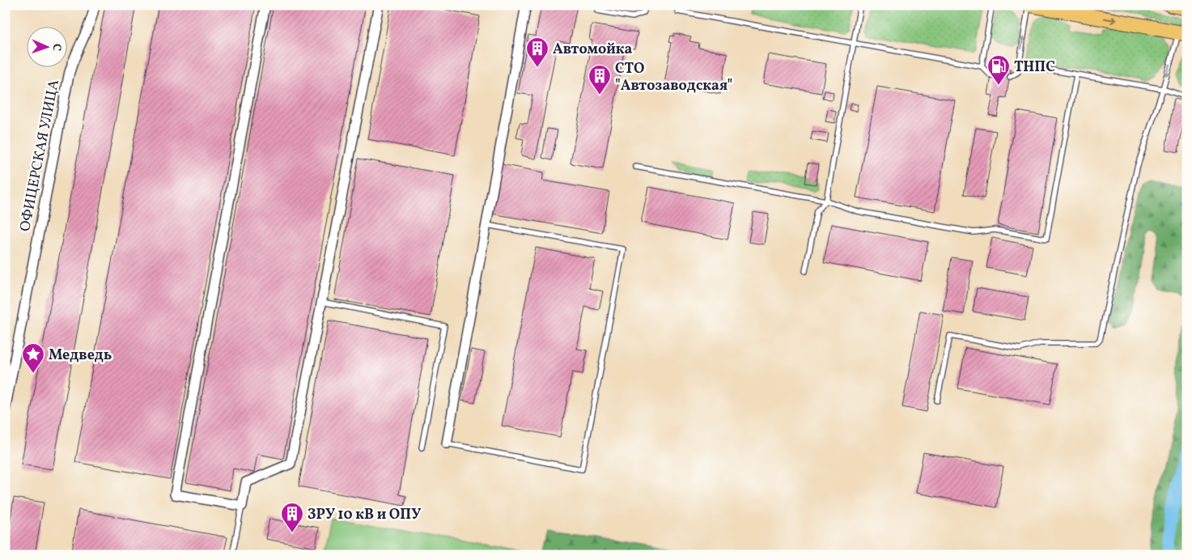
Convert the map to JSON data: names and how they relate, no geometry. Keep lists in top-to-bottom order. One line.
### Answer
{"streets":{"street":["ОФИЦЕРСКАЯ УЛИЦА"]},"places":{"building":["Автомойка","СТО \"Автозаводская\"","ЗРУ 10 кВ и ОПУ"],"fuel station":["ТНПС"],"place":["Медведь"]},"north":"right"}
